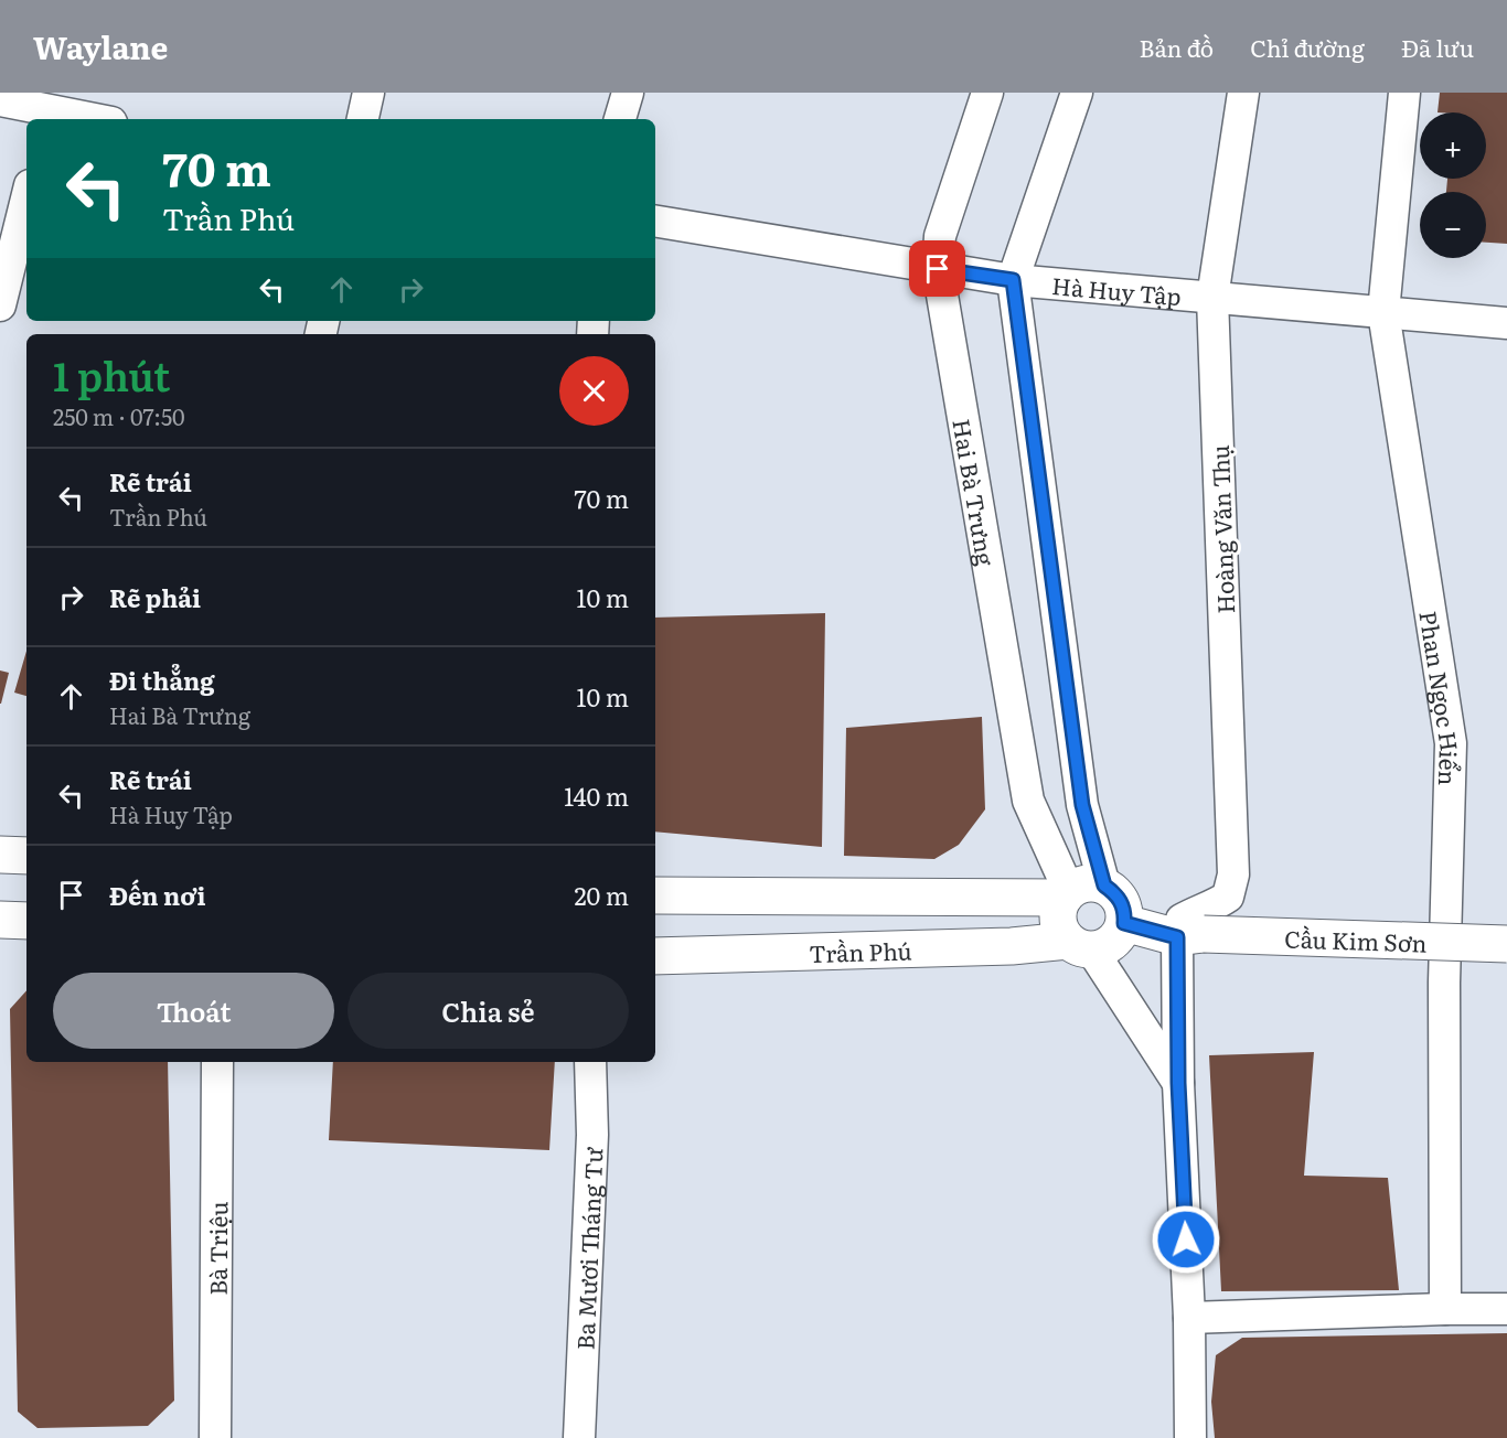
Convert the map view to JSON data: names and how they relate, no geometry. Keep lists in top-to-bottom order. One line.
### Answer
{"streets":{"main road":["Cầu Kim Sơn","Trần Phú"],"street":["Hà Huy Tập","Hai Bà Trưng","Hoàng Văn Thụ","Phan Ngọc Hiển","Bà Triệu","Ba Mươi Tháng Tư"]},"crossings":[["Hà Huy Tập","Hai Bà Trưng"],["Hà Huy Tập","Hoàng Văn Thụ"],["Hà Huy Tập","Phan Ngọc Hiển"],["Hai Bà Trưng","Trần Phú"],["Hoàng Văn Thụ","Cầu Kim Sơn"]],"page":{"header":"Waylane","nav":["Bản đồ","Chỉ đường","Đã lưu"],"map_buttons":["+","−"],"turn":["70 m","Trần Phú"],"heading":["1 phút","250 m · 07:50"],"list":[{"name":"Rẽ trái","note":"Trần Phú","value":"70 m"},{"name":"Rẽ phải","value":"10 m"},{"name":"Đi thẳng","note":"Hai Bà Trưng","value":"10 m"},{"name":"Rẽ trái","note":"Hà Huy Tập","value":"140 m"},{"name":"Đến nơi","value":"20 m"}],"buttons":["Thoát","Chia sẻ"]}}
